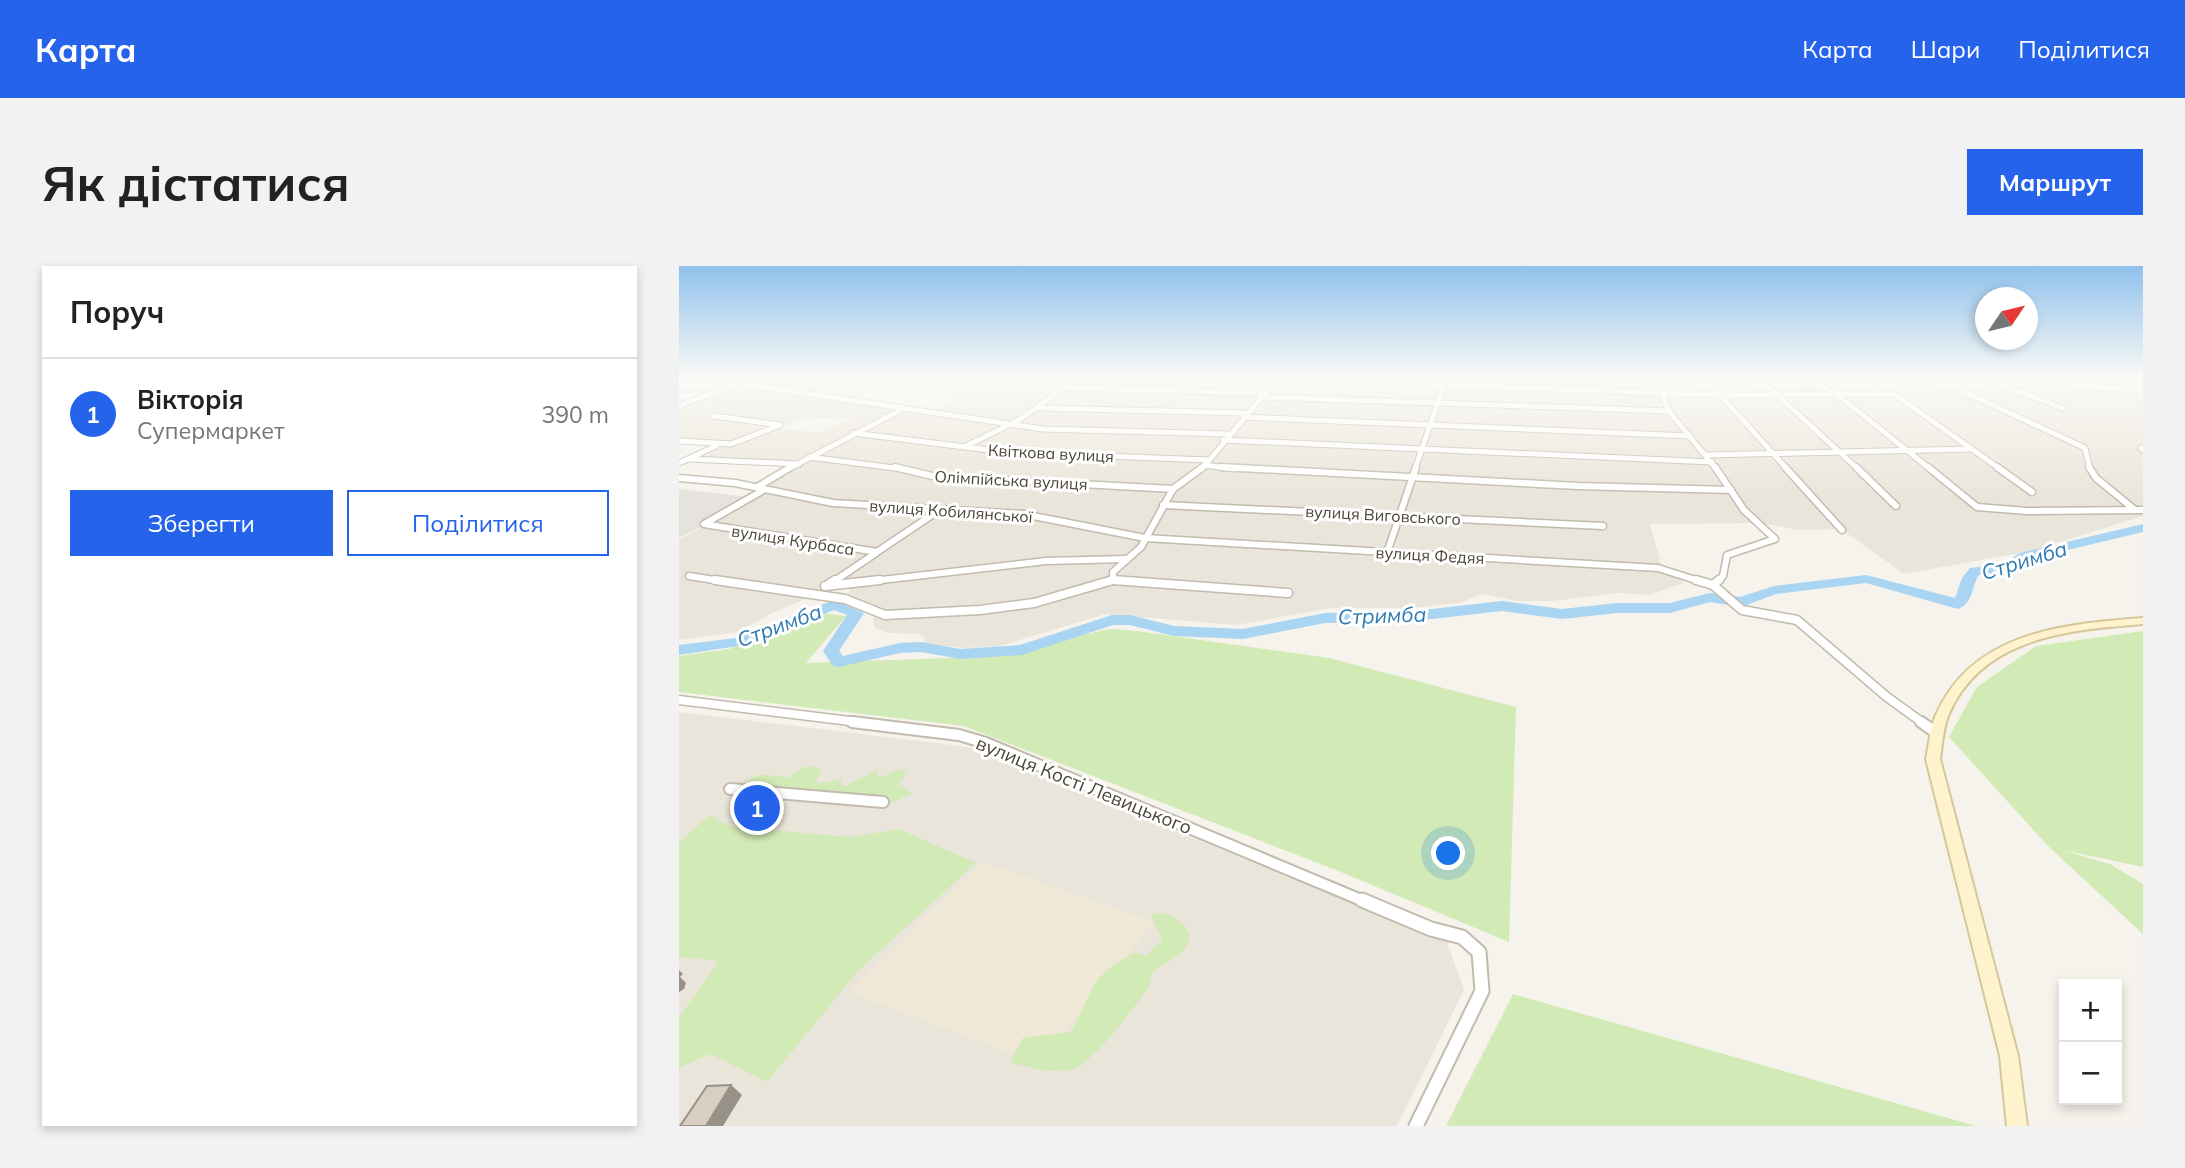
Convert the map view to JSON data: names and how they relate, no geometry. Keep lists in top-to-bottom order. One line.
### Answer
{"streets":{"street":["Квіткова вулиця","Олімпійська вулиця","вулиця Кобилянської","вулиця Виговського","вулиця Курбаса","вулиця Федяя","вулиця Кості Левицького"]},"crossings":[["вулиця Кобилянської","вулиця Курбаса"],["вулиця Кобилянської","вулиця Федяя"]],"water":["Стримба"],"north":"top right","page":{"header":"Карта","nav":["Карта","Шари","Поділитися"],"buttons":["Маршрут",["Зберегти","Поділитися"]],"title":"Як дістатися","heading":"Поруч","list":[{"mark":"1","name":"Вікторія","note":"Супермаркет","value":"390 m"}],"pins":"1","map_buttons":["+","−"]}}
